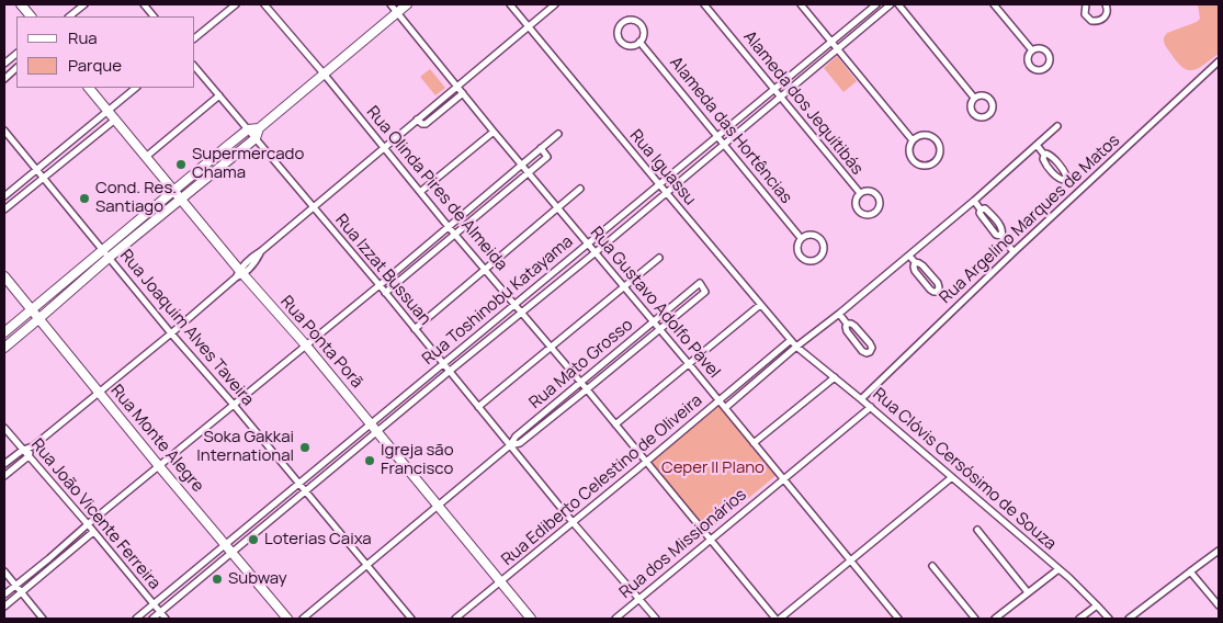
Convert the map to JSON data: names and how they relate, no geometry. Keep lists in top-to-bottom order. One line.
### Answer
{"streets":{"street":["Alameda dos Jequitibás","Alameda das Hortências","Rua Iguassu","Rua Olinda Pires de Almeida","Rua Argelino Marques de Matos","Rua Izzat Bussuan","Rua Toshinobu Katayama","Rua Gustavo Adolfo Pável","Rua Joaquim Alves Taveira","Rua Ponta Porã","Rua Mato Grosso","Rua Monte Alegre","Rua Clóvis Cersósimo de Souza","Rua Ediberto Celestino de Oliveira","Rua João Vicente Ferreira","Rua dos Missionários"]},"crossings":[["Alameda dos Jequitibás","Rua Toshinobu Katayama"],["Alameda das Hortências","Rua Toshinobu Katayama"],["Rua Iguassu","Rua Toshinobu Katayama"],["Rua Iguassu","Rua Clóvis Cersósimo de Souza"],["Rua Iguassu","Rua Ediberto Celestino de Oliveira"],["Rua Olinda Pires de Almeida","Rua Toshinobu Katayama"],["Rua Olinda Pires de Almeida","Rua Mato Grosso"],["Rua Olinda Pires de Almeida","Rua Ediberto Celestino de Oliveira"],["Rua Olinda Pires de Almeida","Rua dos Missionários"],["Rua Argelino Marques de Matos","Rua Clóvis Cersósimo de Souza"],["Rua Izzat Bussuan","Rua Toshinobu Katayama"],["Rua Izzat Bussuan","Rua Mato Grosso"],["Rua Izzat Bussuan","Rua Ediberto Celestino de Oliveira"],["Rua Izzat Bussuan","Rua dos Missionários"],["Rua Toshinobu Katayama","Rua Gustavo Adolfo Pável"],["Rua Toshinobu Katayama","Rua Joaquim Alves Taveira"],["Rua Toshinobu Katayama","Rua Ponta Porã"],["Rua Toshinobu Katayama","Rua Monte Alegre"],["Rua Toshinobu Katayama","Rua João Vicente Ferreira"],["Rua Gustavo Adolfo Pável","Rua Mato Grosso"],["Rua Gustavo Adolfo Pável","Rua Ediberto Celestino de Oliveira"],["Rua Gustavo Adolfo Pável","Rua dos Missionários"],["Rua Joaquim Alves Taveira","Rua Mato Grosso"],["Rua Ponta Porã","Rua Mato Grosso"],["Rua Ponta Porã","Rua Ediberto Celestino de Oliveira"],["Rua Clóvis Cersósimo de Souza","Rua Ediberto Celestino de Oliveira"],["Rua Clóvis Cersósimo de Souza","Rua dos Missionários"]],"parks":["Ceper II Plano"],"places":["Supermercado Chama","Cond. Res. Santiago","Soka Gakkai International","Igreja são Francisco","Loterias Caixa","Subway"],"legend":["Rua","Parque"]}
